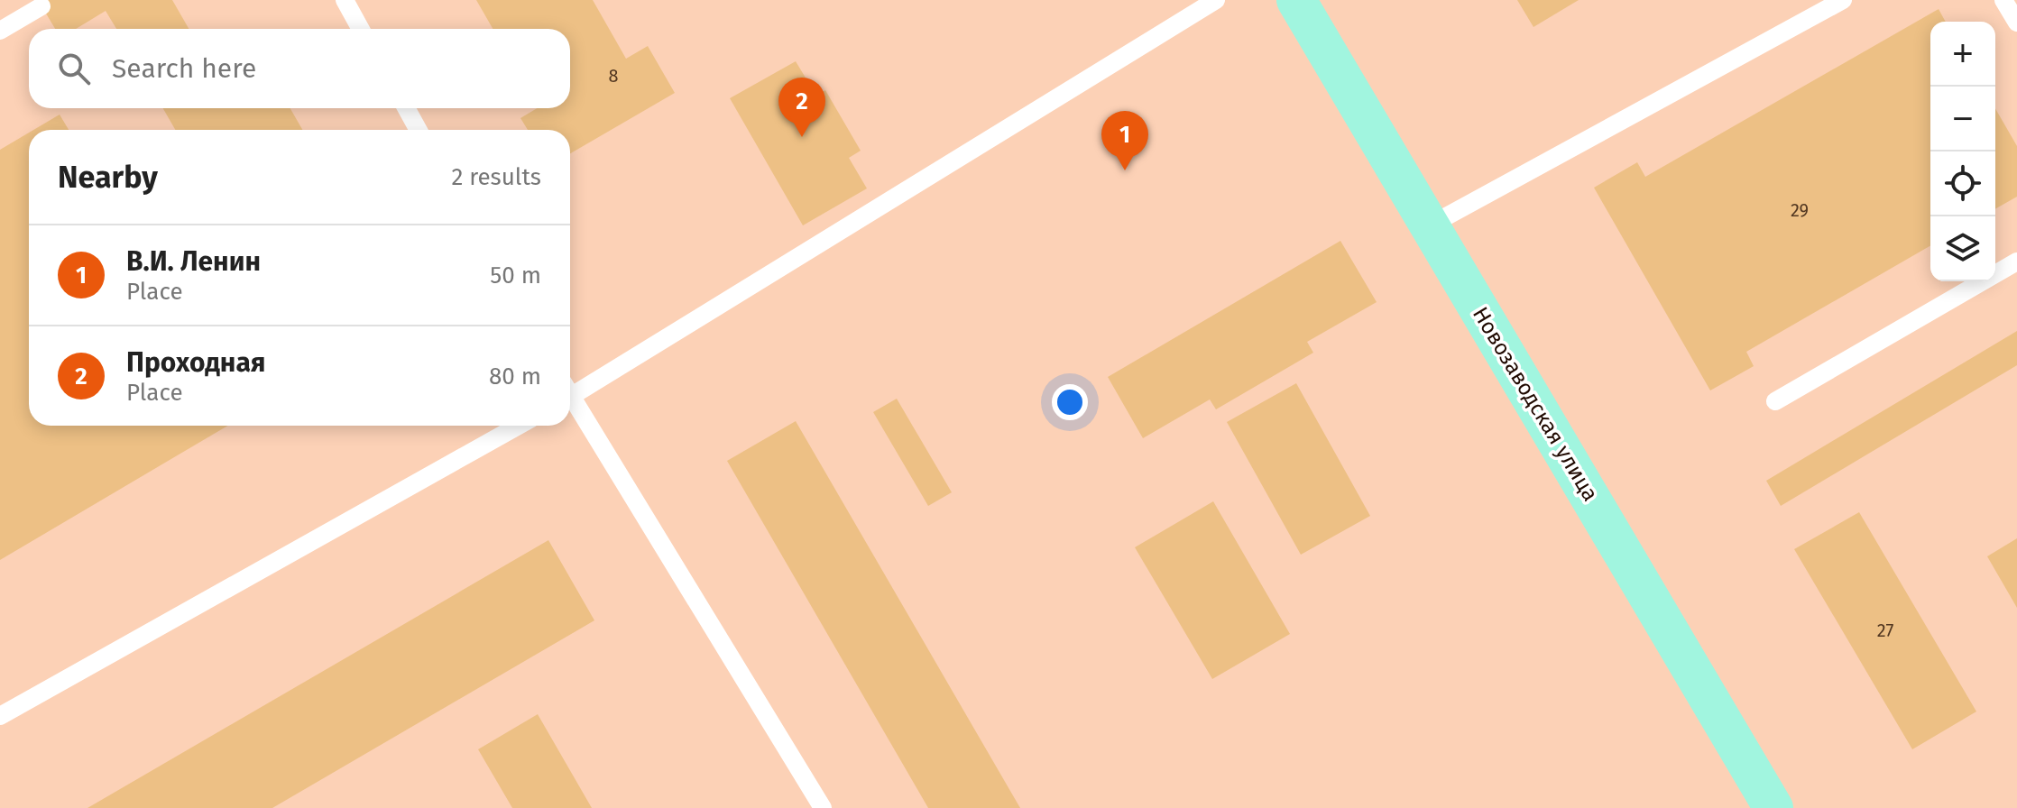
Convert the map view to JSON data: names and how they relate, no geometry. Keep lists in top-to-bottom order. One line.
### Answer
{"streets":{"main road":["Новозаводская улица"]},"house_numbers":["8","29","27"],"page":{"map_buttons":["+","−"],"search":"Search here","pins":["2","1"],"heading":["Nearby","2 results"],"list":[{"mark":"1","name":"В.И. Ленин","note":"Place","value":"50 m"},{"mark":"2","name":"Проходная","note":"Place","value":"80 m"}]}}
